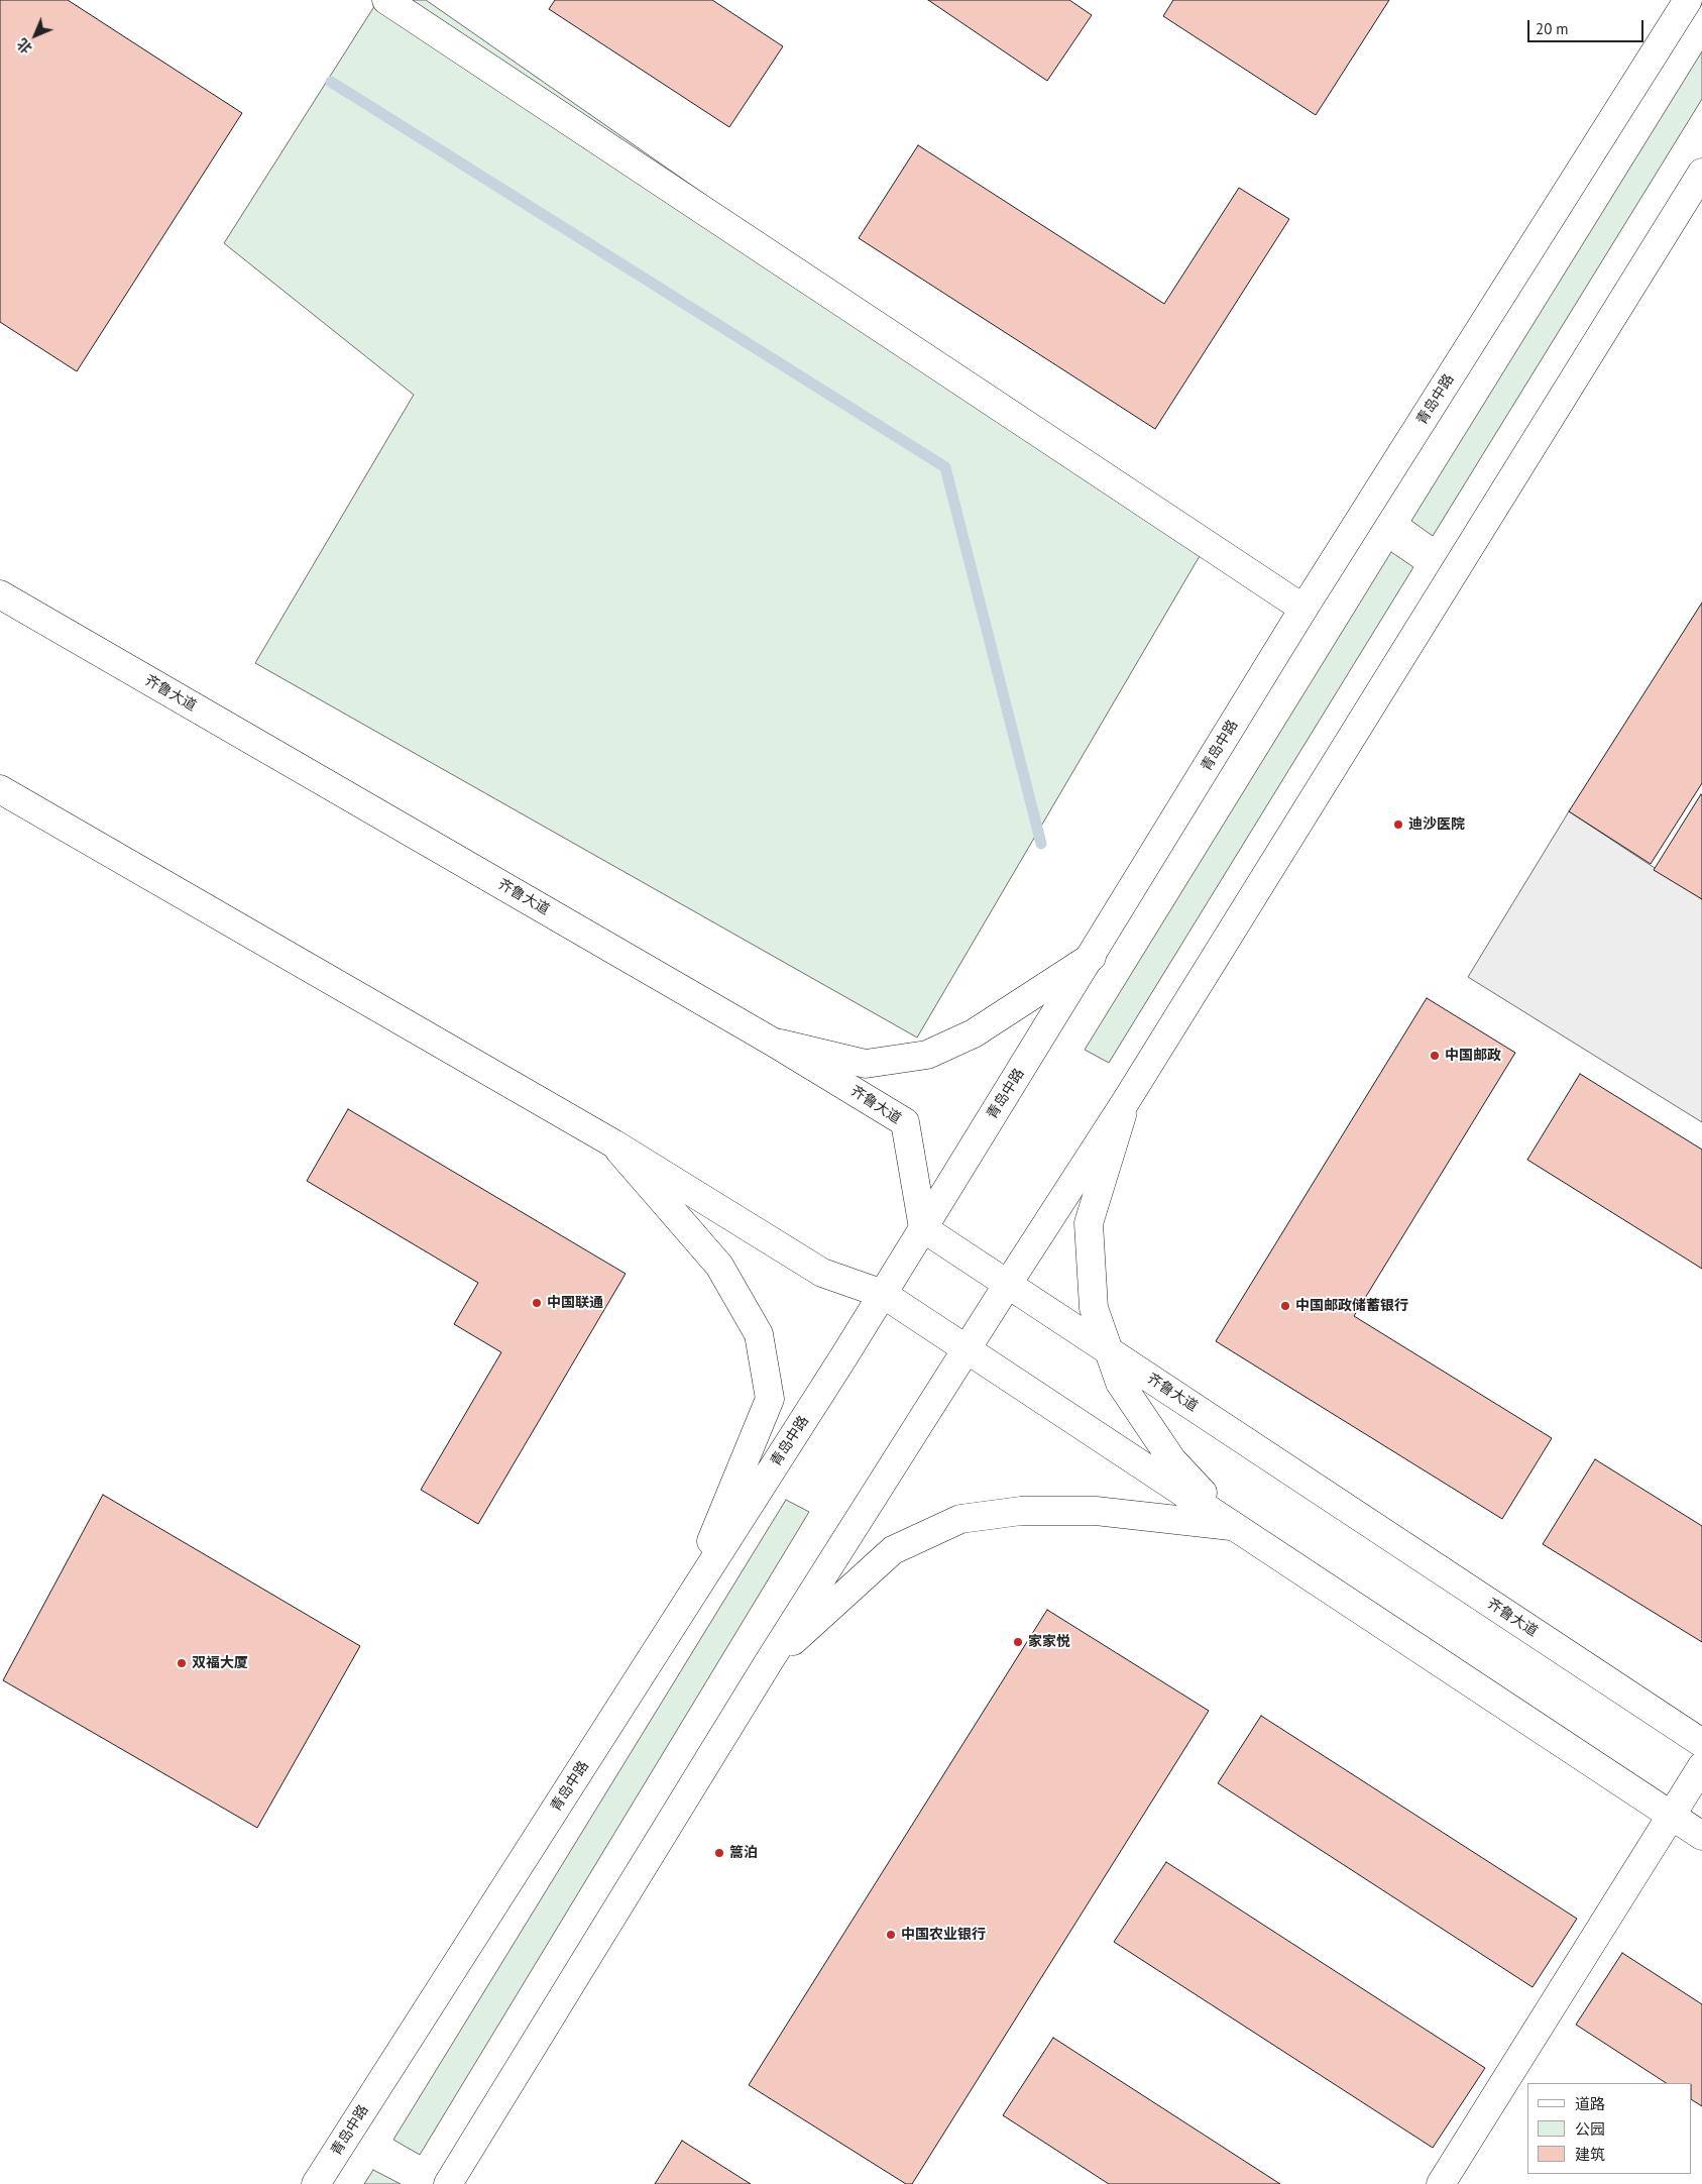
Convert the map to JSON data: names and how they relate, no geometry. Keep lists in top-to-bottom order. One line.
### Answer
{"streets":{"main road":["青岛中路","齐鲁大道"]},"crossings":[["青岛中路","齐鲁大道"]],"places":["迪沙医院","中国邮政","中国联通","中国邮政储蓄银行","家家悦","双福大厦","篙泊","中国农业银行"],"legend":["道路","公园","建筑"],"scale_bar":"20 m","north":"bottom left"}
